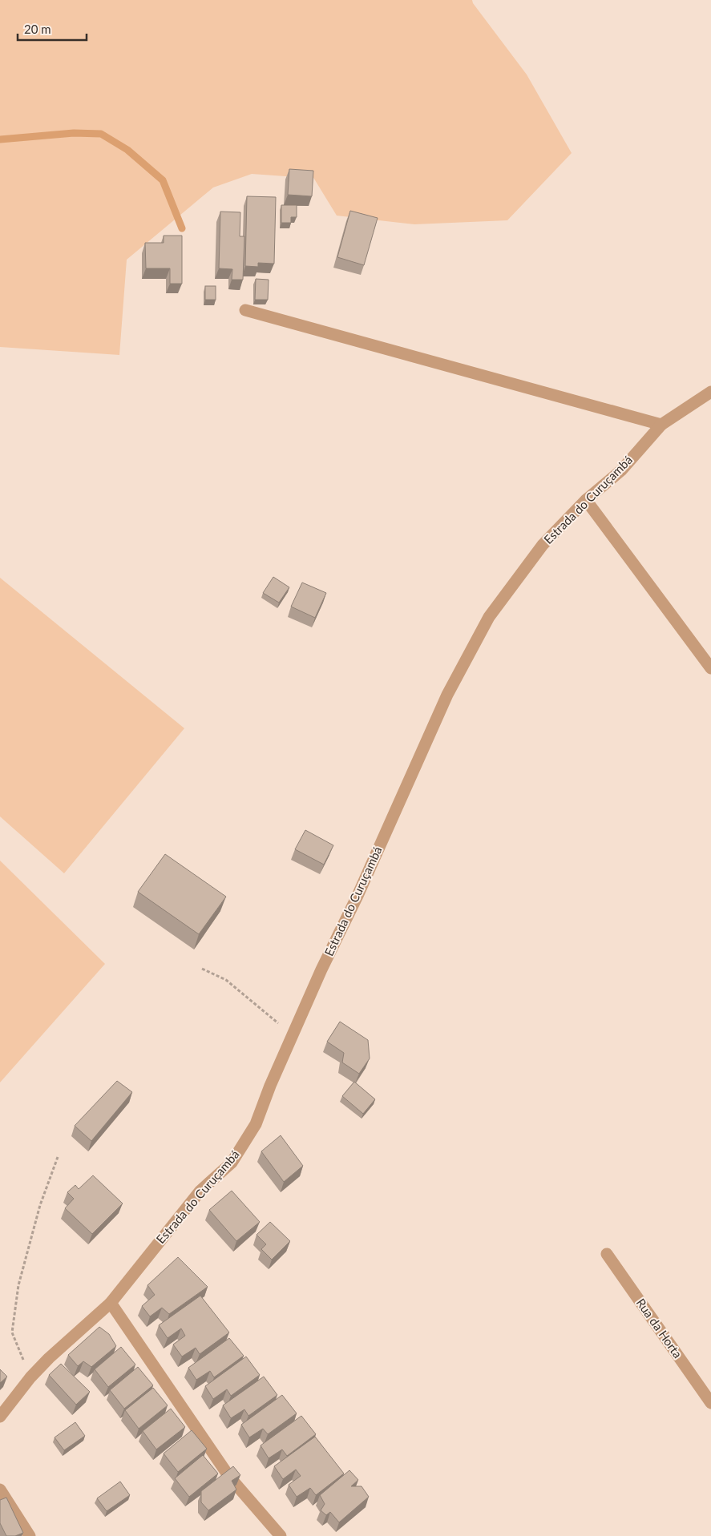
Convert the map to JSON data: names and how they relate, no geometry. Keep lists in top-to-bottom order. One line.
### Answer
{"streets":{"street":["Estrada do Curuçambá","Rua da Horta"]},"scale_bar":"20 m"}
